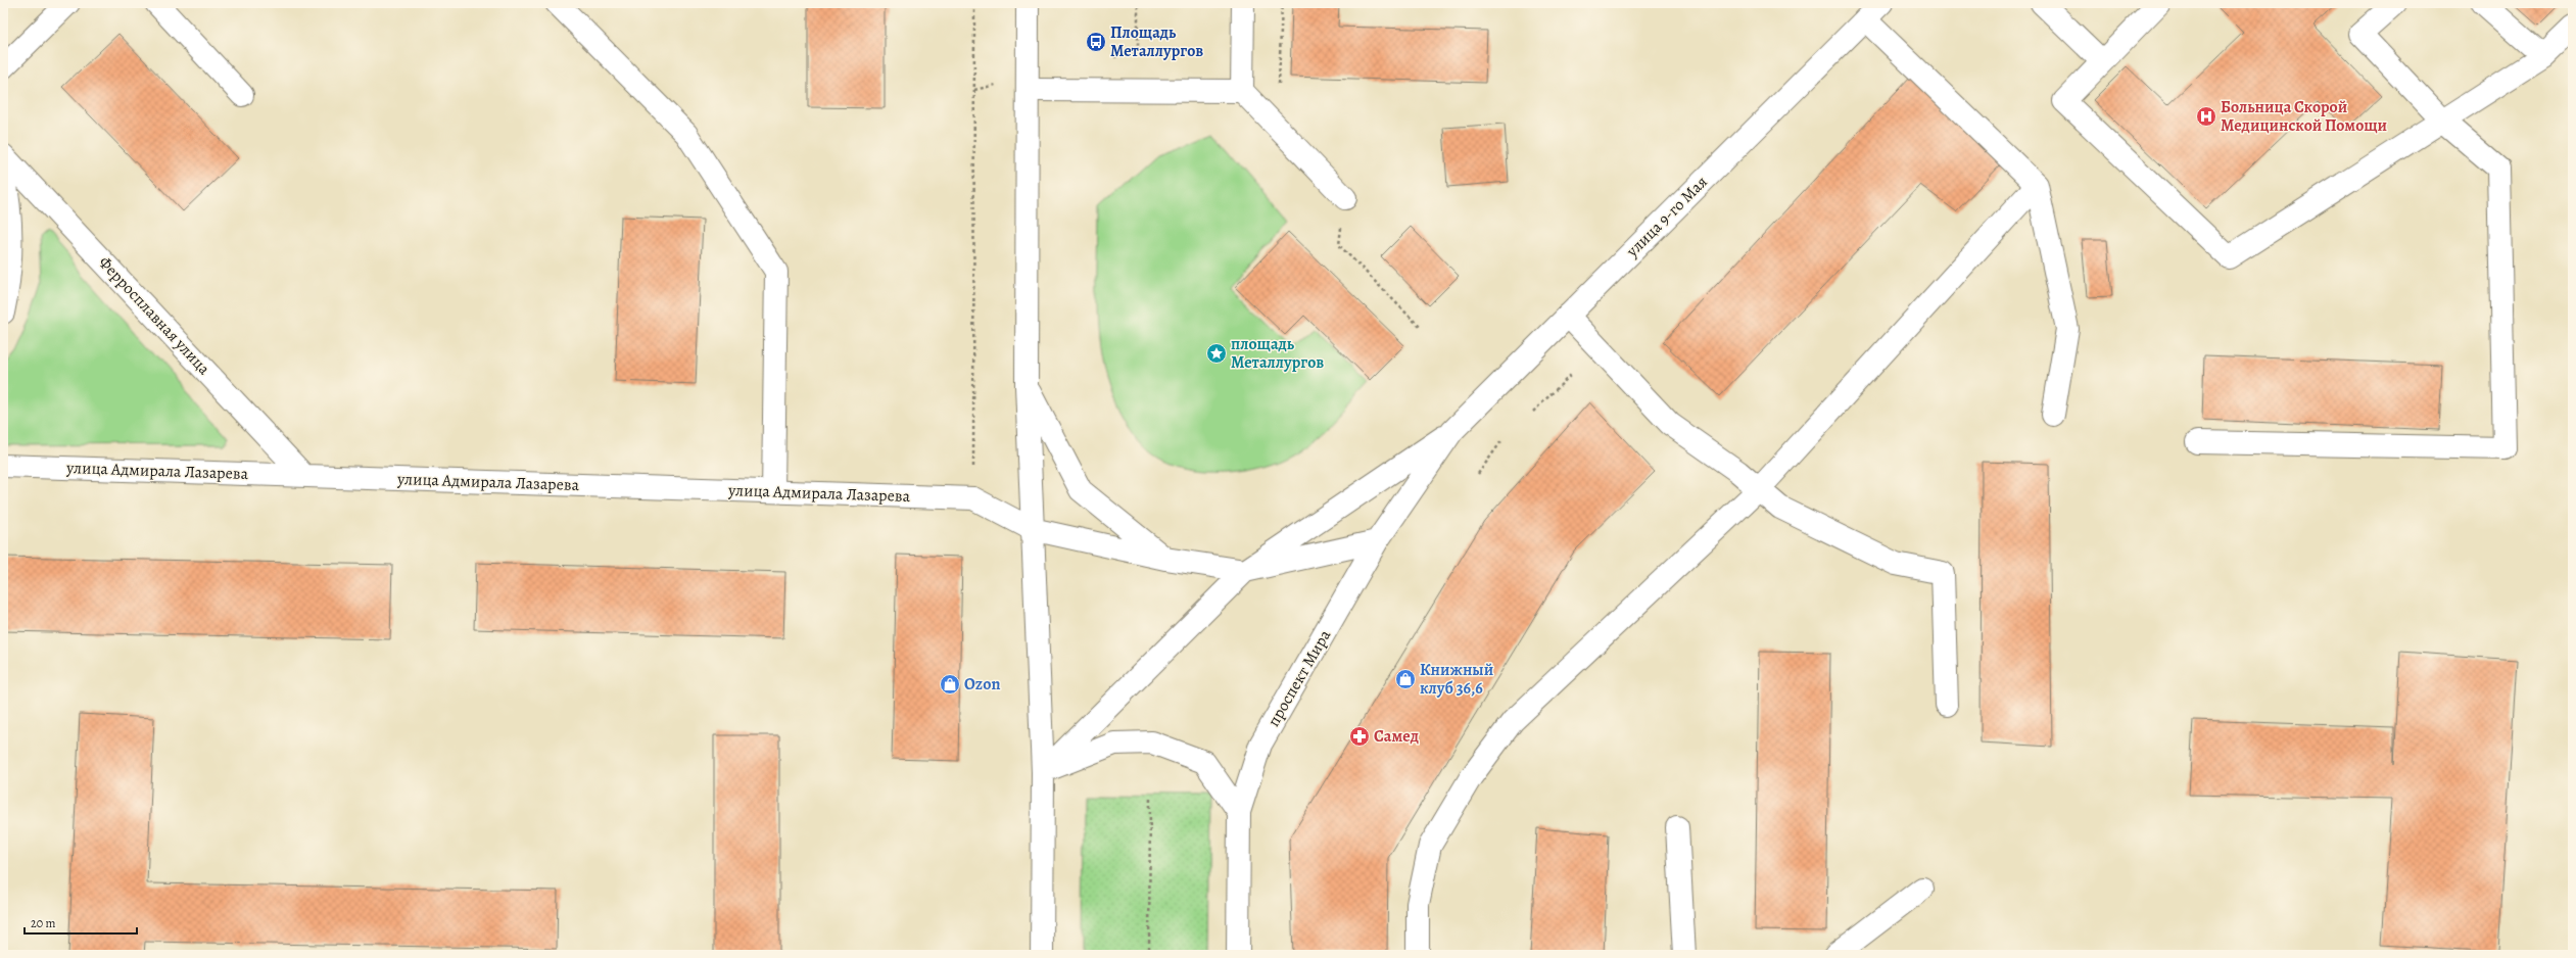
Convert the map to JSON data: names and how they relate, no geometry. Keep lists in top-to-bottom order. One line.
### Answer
{"streets":{"main road":["улица 9-го Мая","Ферросплавная улица","улица Адмирала Лазарева","проспект Мира"]},"crossings":[["улица 9-го Мая","проспект Мира"],["Ферросплавная улица","улица Адмирала Лазарева"]],"places":{"bus stop":["Площадь Металлургов"],"hospital":["Больница Скорой Медицинской Помощи"],"place":["площадь Металлургов"],"shop":["Книжный клуб 36,6","Ozon"],"pharmacy":["Самед"]},"scale_bar":"20 m"}
